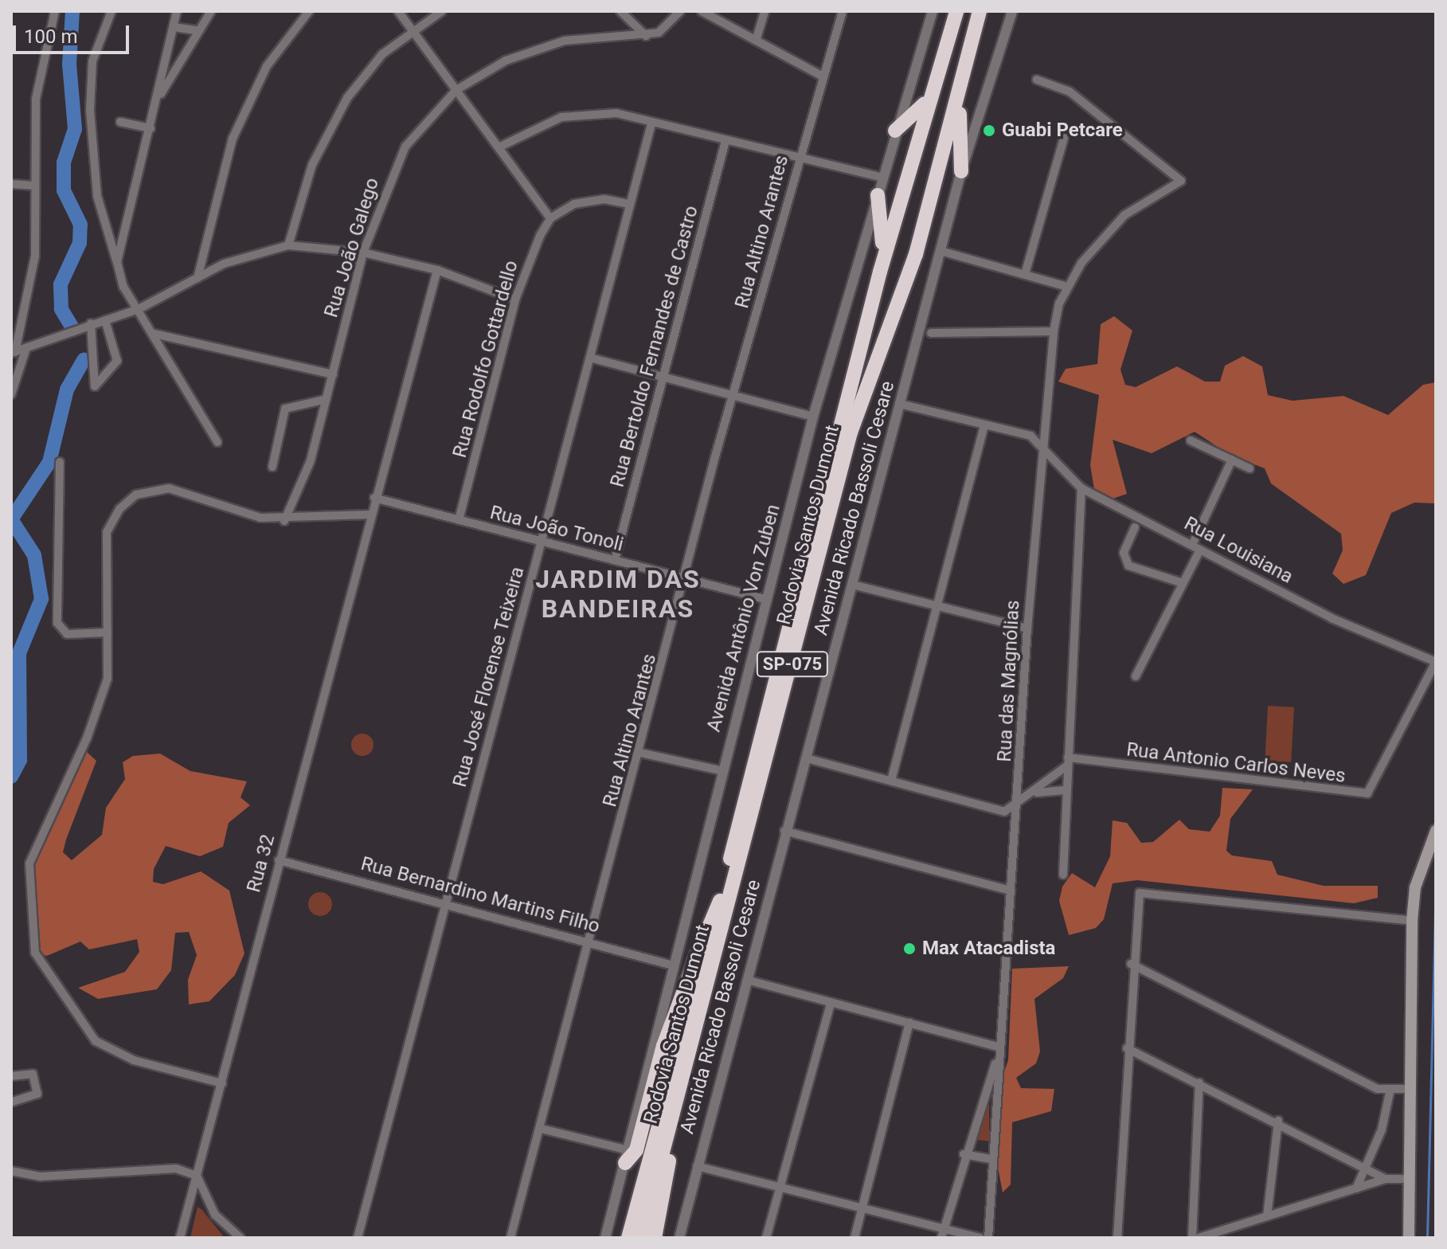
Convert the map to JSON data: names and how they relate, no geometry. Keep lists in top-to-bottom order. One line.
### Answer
{"streets":{"highway":["Rodovia Santos Dumont","SP-075"],"street":["Rua Altino Arantes","Rua João Galego","Rua Bertoldo Fernandes de Castro","Rua Rodolfo Gottardello","Avenida Ricado Bassoli Cesare","Rua João Tonoli","Rua Louisiana","Avenida Antônio Von Zuben","Rua José Florense Teixeira","Rua das Magnólias","Rua Antonio Carlos Neves","Rua 32","Rua Bernardino Martins Filho"]},"crossings":[["Rua Altino Arantes","Rua João Tonoli"],["Rua Altino Arantes","Rua Bernardino Martins Filho"],["Rua Bertoldo Fernandes de Castro","Rua João Tonoli"],["Rua Rodolfo Gottardello","Rua João Tonoli"],["Rua João Tonoli","Avenida Antônio Von Zuben"],["Rua João Tonoli","Rua José Florense Teixeira"],["Rua João Tonoli","Rua 32"],["Rua Louisiana","Rua das Magnólias"],["Rua Louisiana","Rua Antonio Carlos Neves"],["Avenida Antônio Von Zuben","Rua Bernardino Martins Filho"],["Rua José Florense Teixeira","Rua Bernardino Martins Filho"],["Rua 32","Rua Bernardino Martins Filho"]],"districts":["JARDIM DAS BANDEIRAS"],"places":["Guabi Petcare","Max Atacadista"],"scale_bar":"100 m"}
